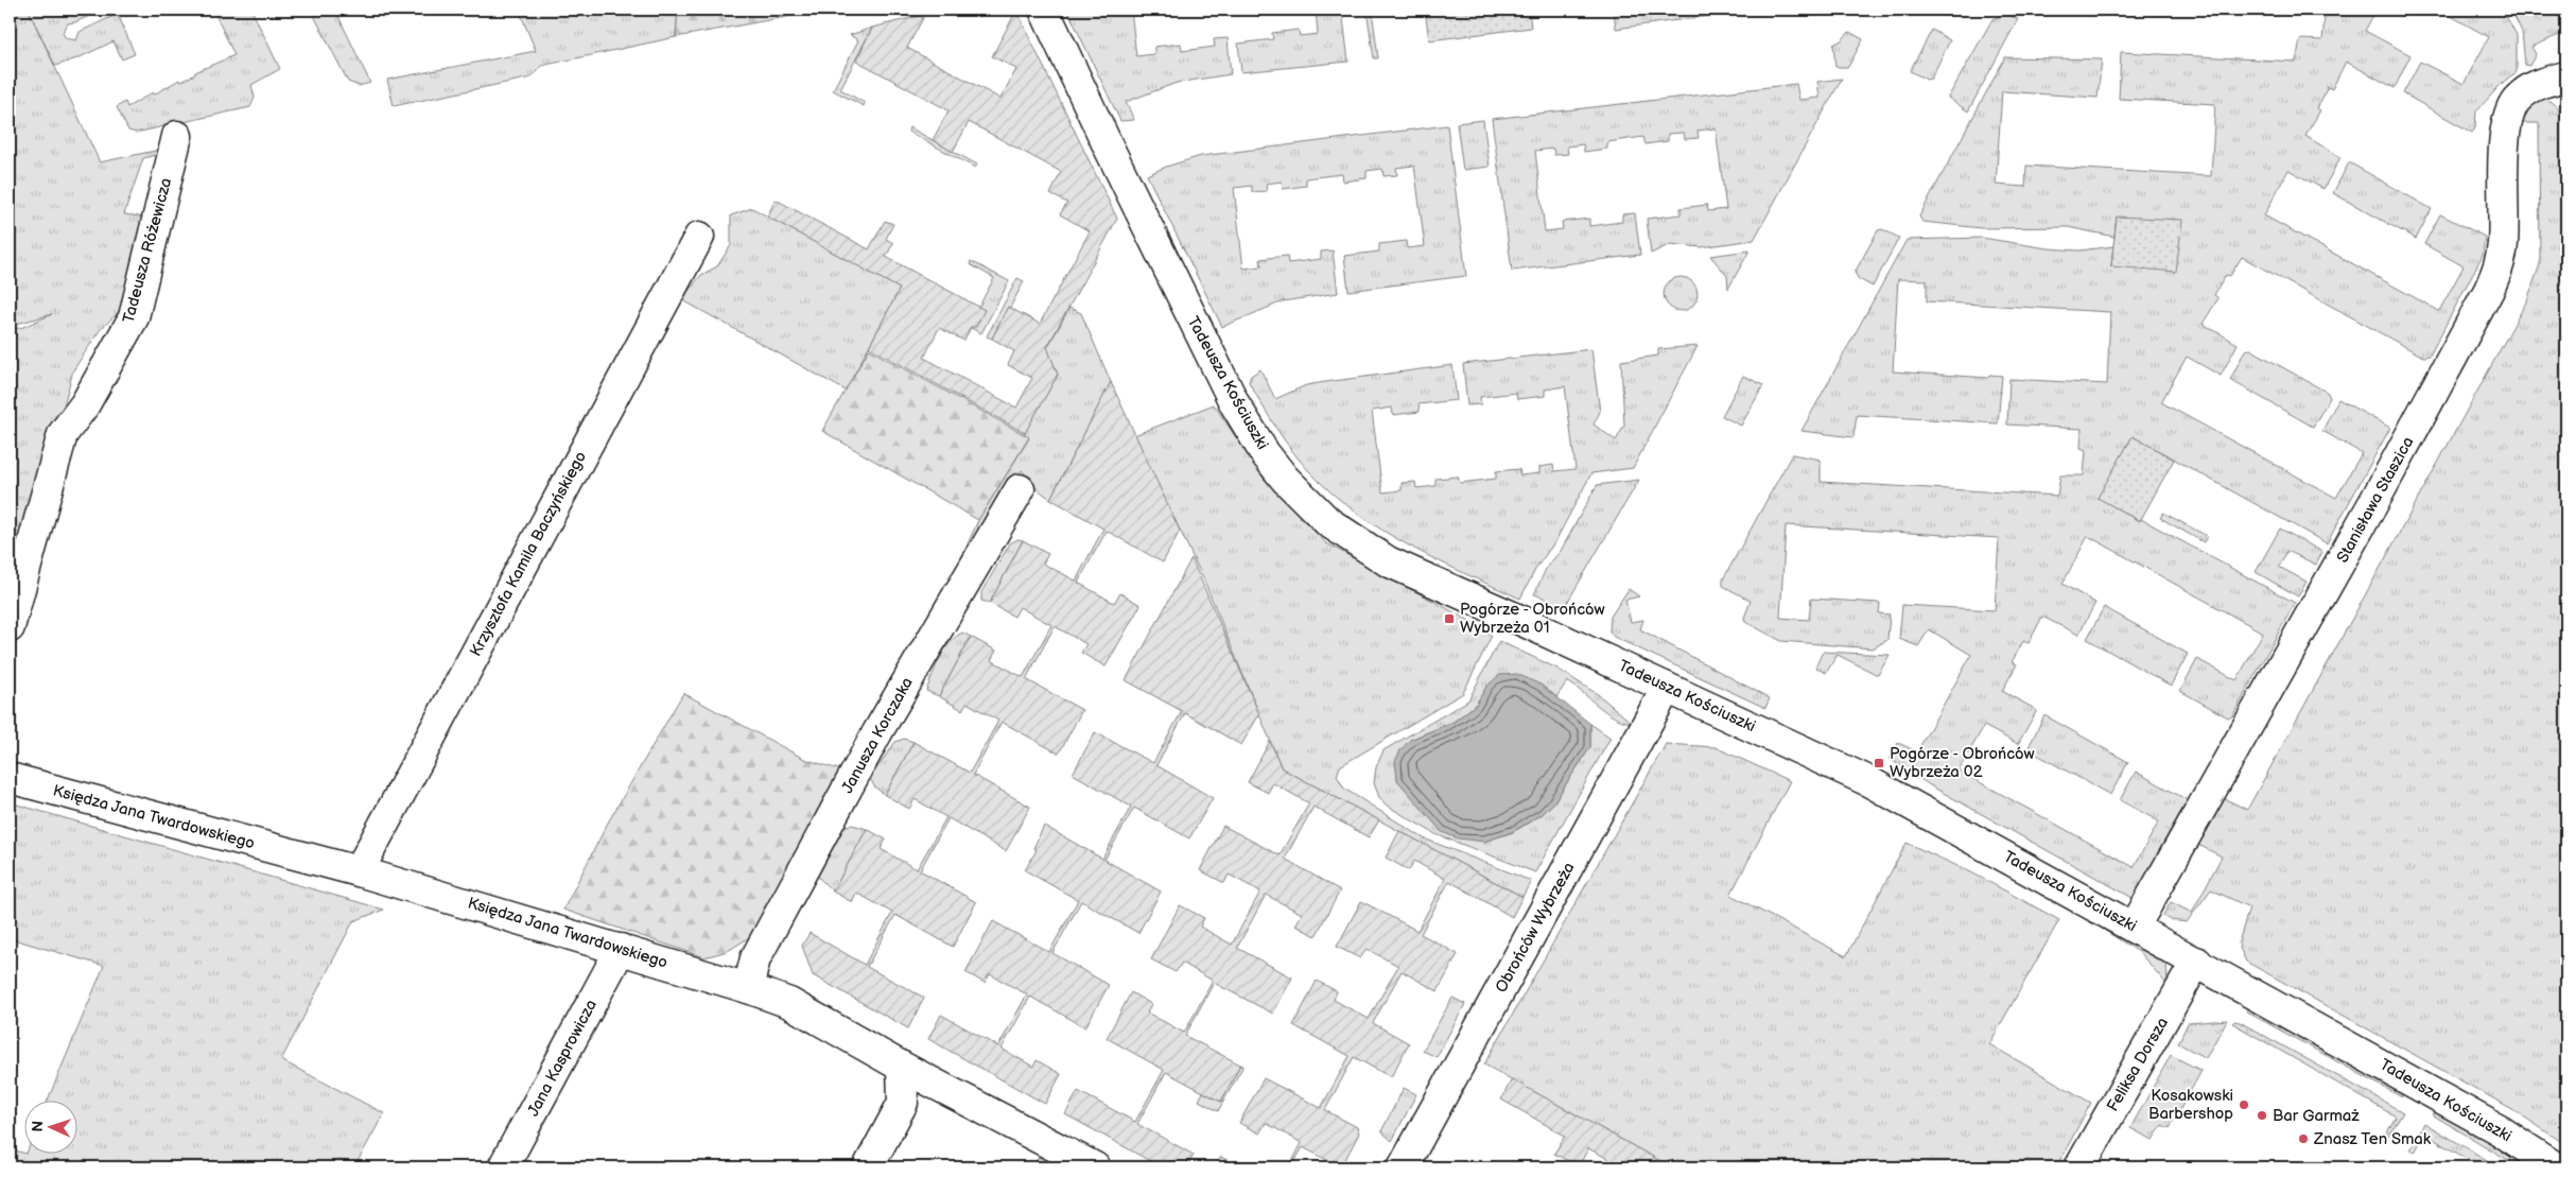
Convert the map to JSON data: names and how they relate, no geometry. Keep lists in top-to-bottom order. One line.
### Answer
{"streets":{"street":["Tadeusza Różewicza","Tadeusza Kościuszki","Stanisława Staszica","Krzysztofa Kamila Baczyńskiego","Janusza Korczaka","Księdza Jana Twardowskiego","Obrońców Wybrzeża","Jana Kasprowicza","Feliksa Dorsza"]},"crossings":[["Tadeusza Kościuszki","Stanisława Staszica"],["Tadeusza Kościuszki","Obrońców Wybrzeża"],["Tadeusza Kościuszki","Feliksa Dorsza"],["Krzysztofa Kamila Baczyńskiego","Księdza Jana Twardowskiego"],["Janusza Korczaka","Księdza Jana Twardowskiego"],["Księdza Jana Twardowskiego","Jana Kasprowicza"]],"places":{"transit":["Pogórze - Obrońców Wybrzeża 01","Pogórze - Obrońców Wybrzeża 02"],"other":["Kosakowski Barbershop","Bar Garmaż","Znasz Ten Smak"]},"north":"left"}
